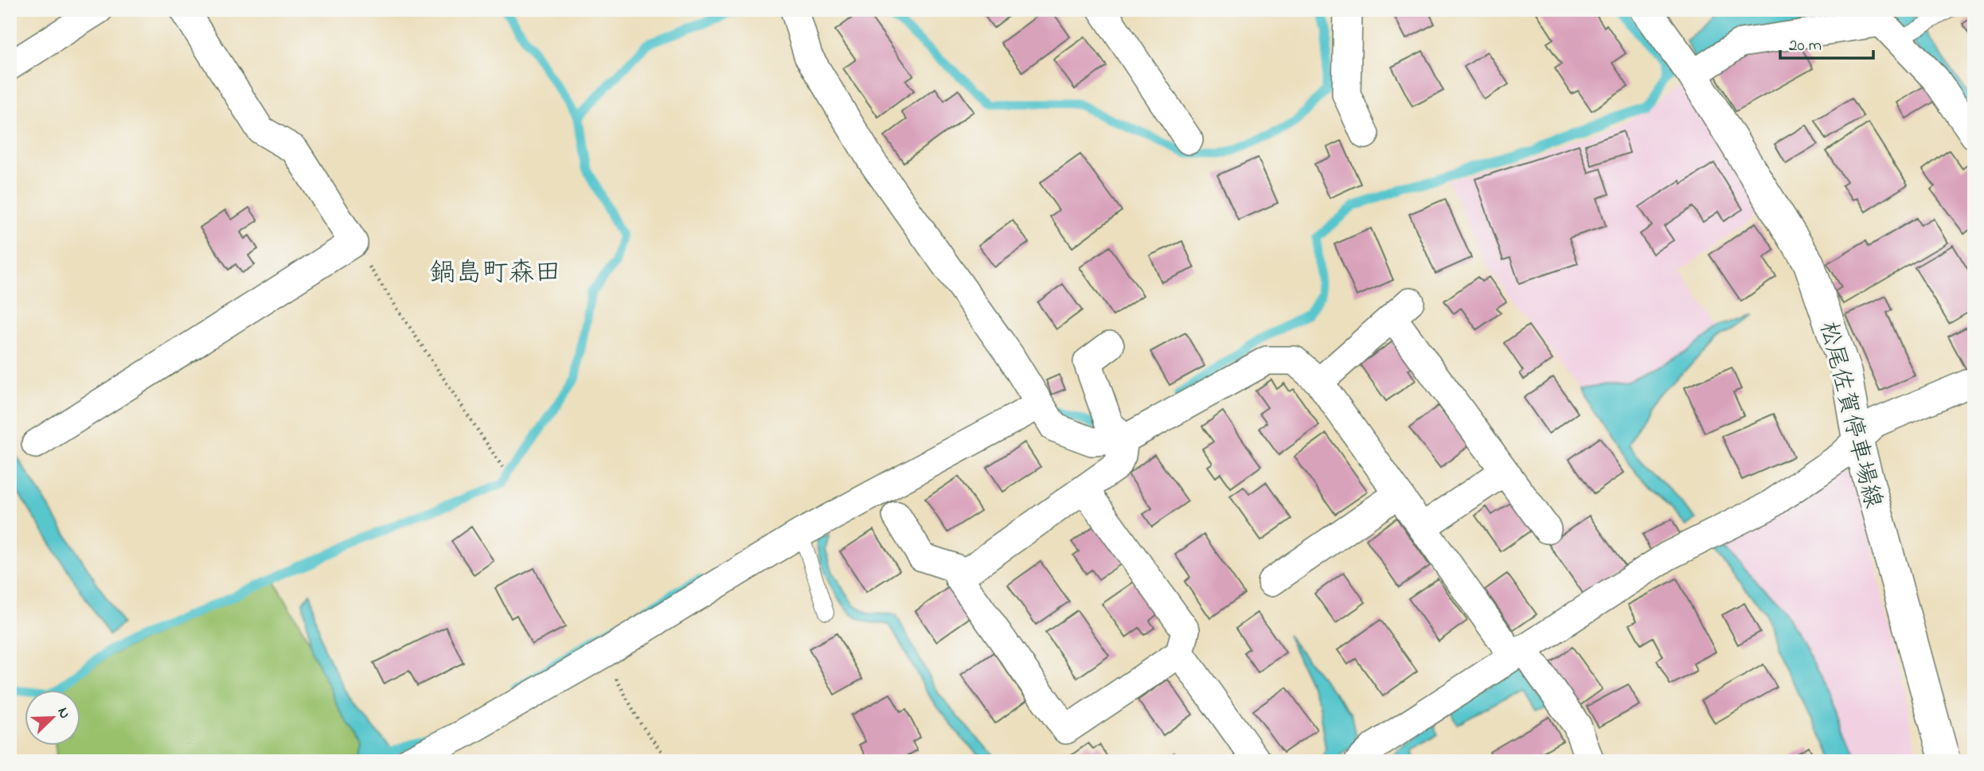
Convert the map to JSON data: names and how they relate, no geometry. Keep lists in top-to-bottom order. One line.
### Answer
{"streets":{"main road":["松尾佐賀停車場線"]},"districts":["鍋島町森田"],"scale_bar":"20 m","north":"top right"}
